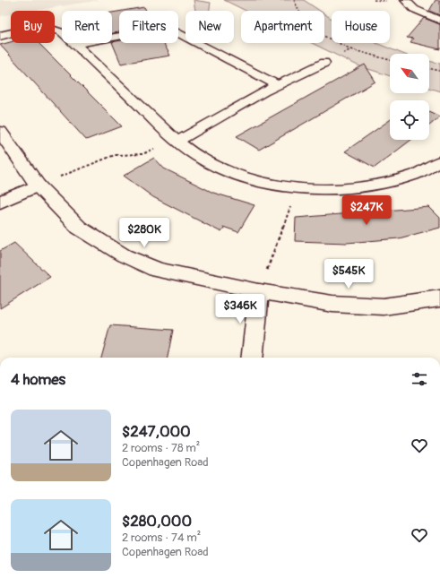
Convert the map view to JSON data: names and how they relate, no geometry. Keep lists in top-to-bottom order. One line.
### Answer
{"north":"top left","page":{"chip":["Buy","Rent","Filters","New","Apartment","House"],"price":["$247K","$280K","$545K","$346K"],"heading":"4 homes","list":[{"name":"$247,000","note":"2 rooms · 78 m² · Copenhagen Road"},{"name":"$280,000","note":"2 rooms · 74 m² · Copenhagen Road"}]}}
